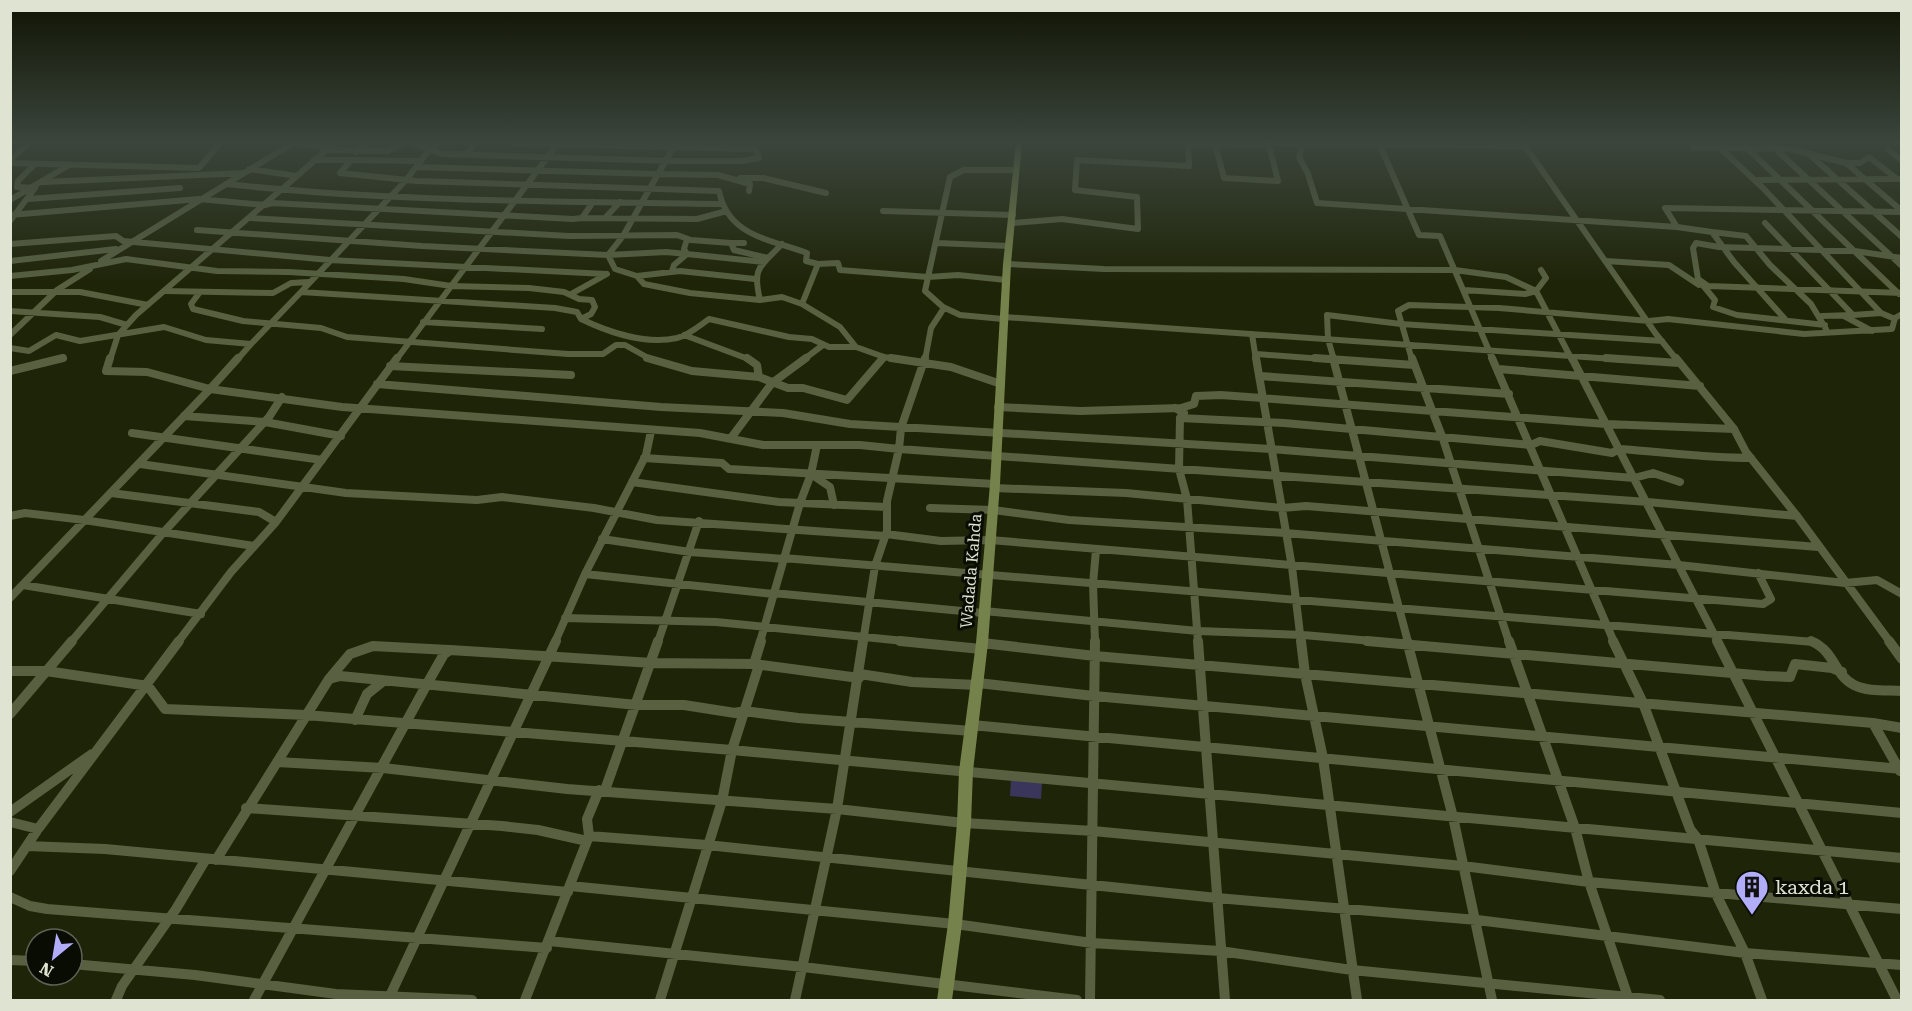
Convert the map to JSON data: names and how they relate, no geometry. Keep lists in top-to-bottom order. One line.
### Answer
{"streets":{"main road":["Wadada Kahda"]},"places":{"building":["kaxda 1"]},"north":"bottom left"}
